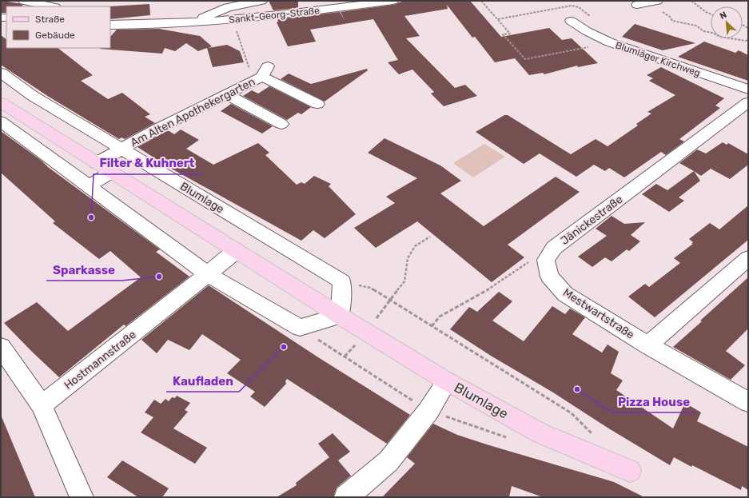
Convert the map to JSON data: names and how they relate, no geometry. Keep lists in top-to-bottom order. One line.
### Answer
{"streets":{"main road":["Blumlage"],"street":["Sankt-Georg-Straße","Blumläger Kirchweg","Am Alten Apothekergarten","Jänickestraße","Mestwartstraße","Hostmannstraße"]},"crossings":[["Am Alten Apothekergarten","Blumlage"],["Blumlage","Hostmannstraße"],["Jänickestraße","Mestwartstraße"]],"places":["Filter & Kuhnert","Sparkasse","Kaufladen","Pizza House"],"legend":["Straße","Gebäude"],"north":"top left"}
